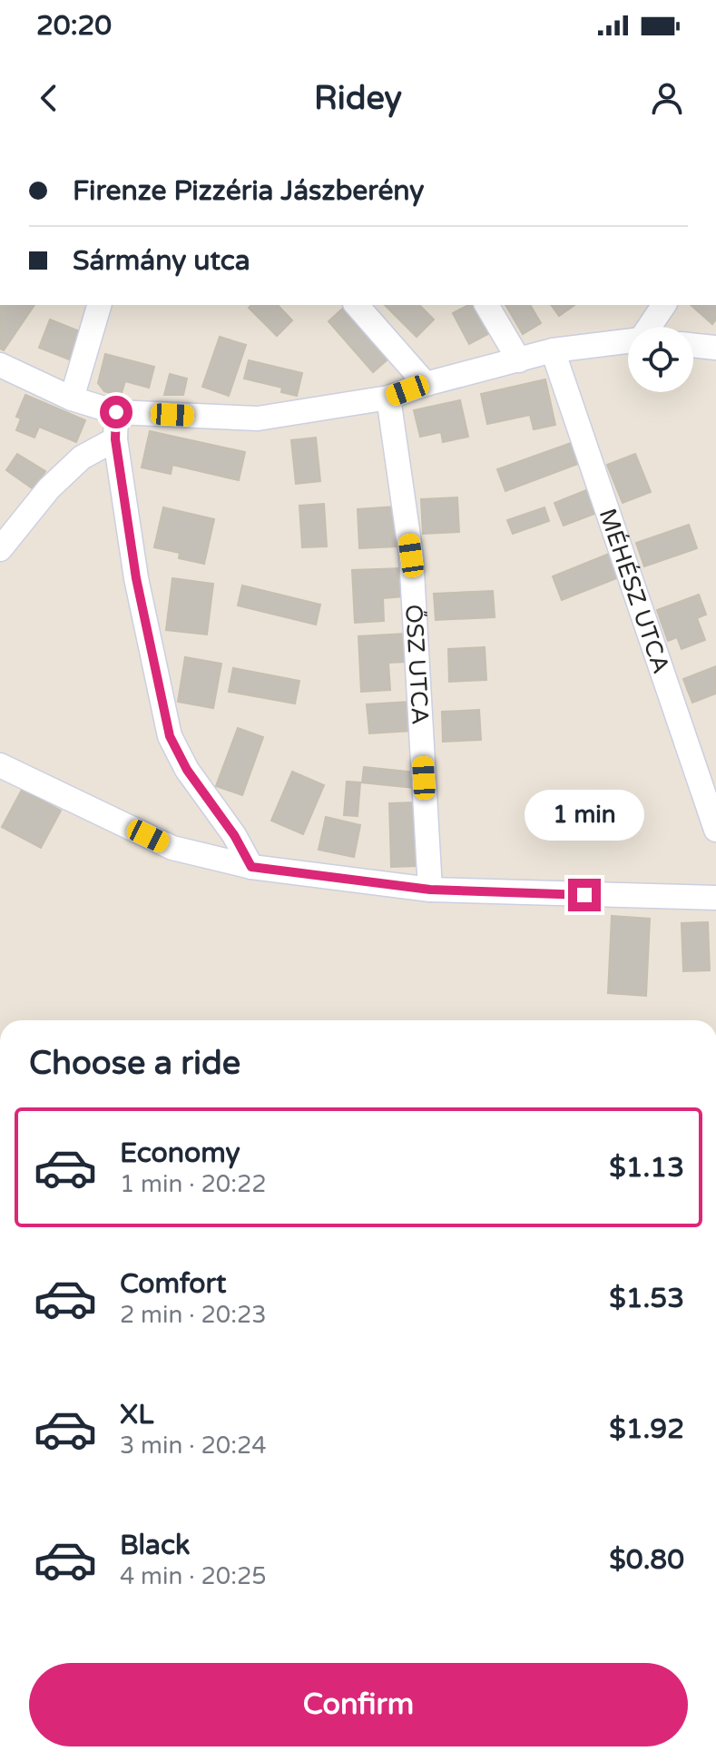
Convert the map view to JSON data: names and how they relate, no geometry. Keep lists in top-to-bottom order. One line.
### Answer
{"streets":{"street":["MÉHÉSZ UTCA","ŐSZ UTCA"]},"page":{"status":"20:20","header":"Ridey","banner":["Firenze Pizzéria Jászberény","Sármány utca"],"bubble":"1 min","heading":"Choose a ride","list":[{"name":"Economy","note":"1 min · 20:22","value":"$1.13"},{"name":"Comfort","note":"2 min · 20:23","value":"$1.53"},{"name":"XL","note":"3 min · 20:24","value":"$1.92"},{"name":"Black","note":"4 min · 20:25","value":"$0.80"}],"buttons":"Confirm"}}
